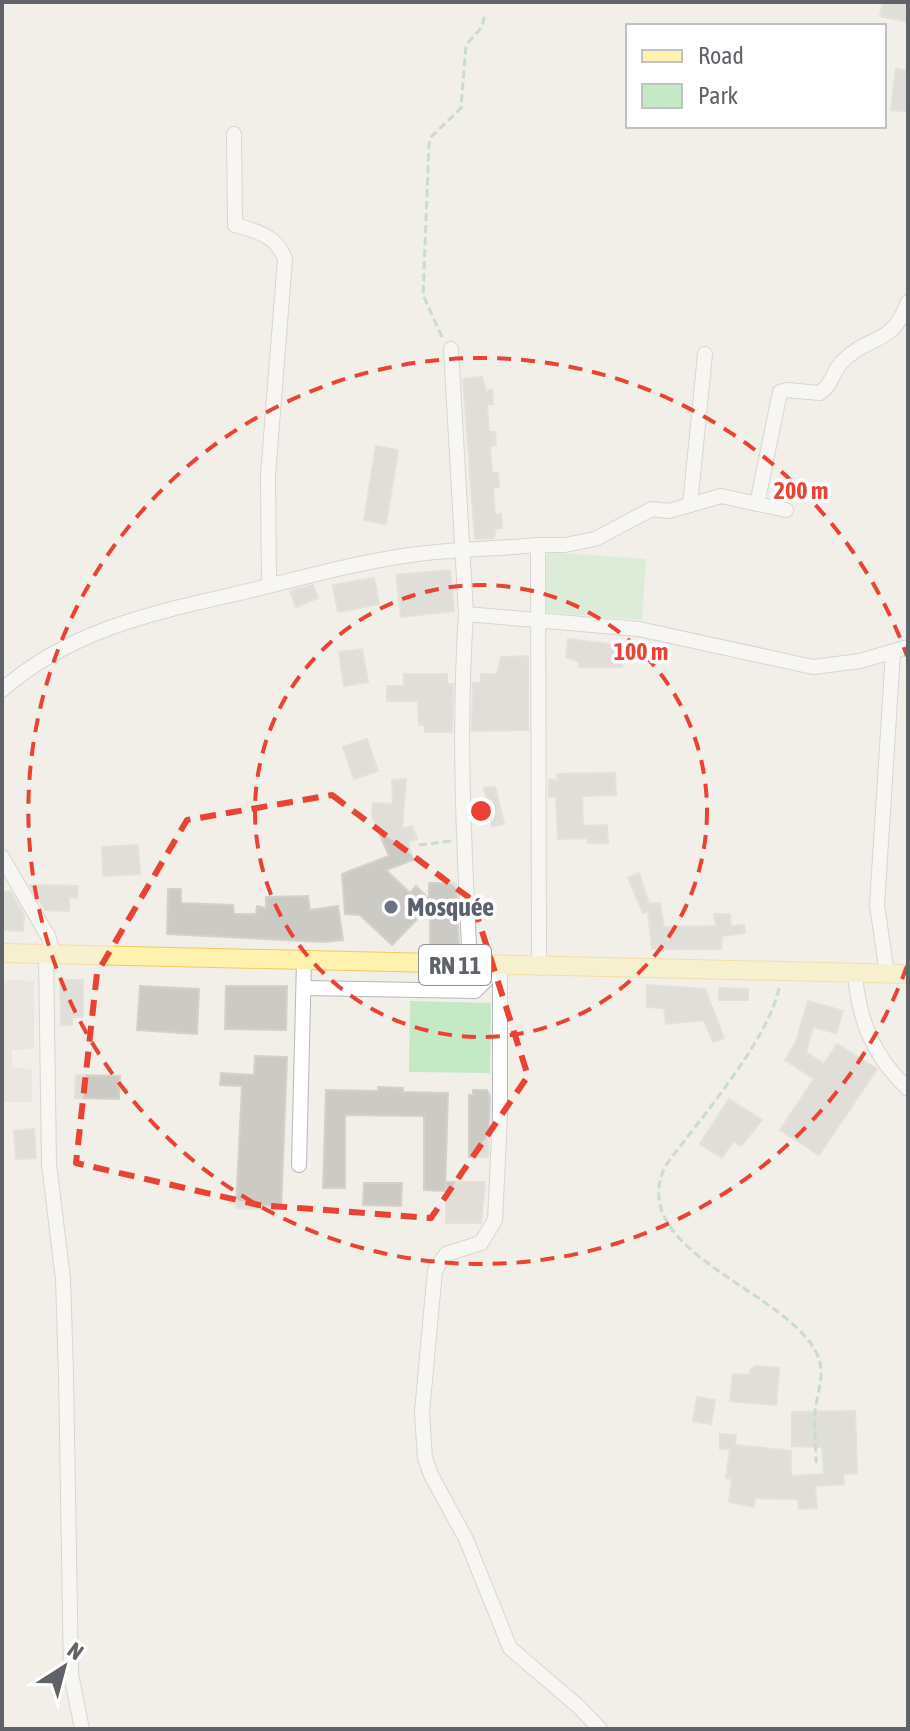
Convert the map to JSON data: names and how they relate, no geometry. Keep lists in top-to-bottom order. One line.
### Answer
{"streets":{"main road":["RN 11"]},"places":["Mosquée"],"legend":["Road","Park"],"north":"top right","rings":["200 m","100 m"]}
